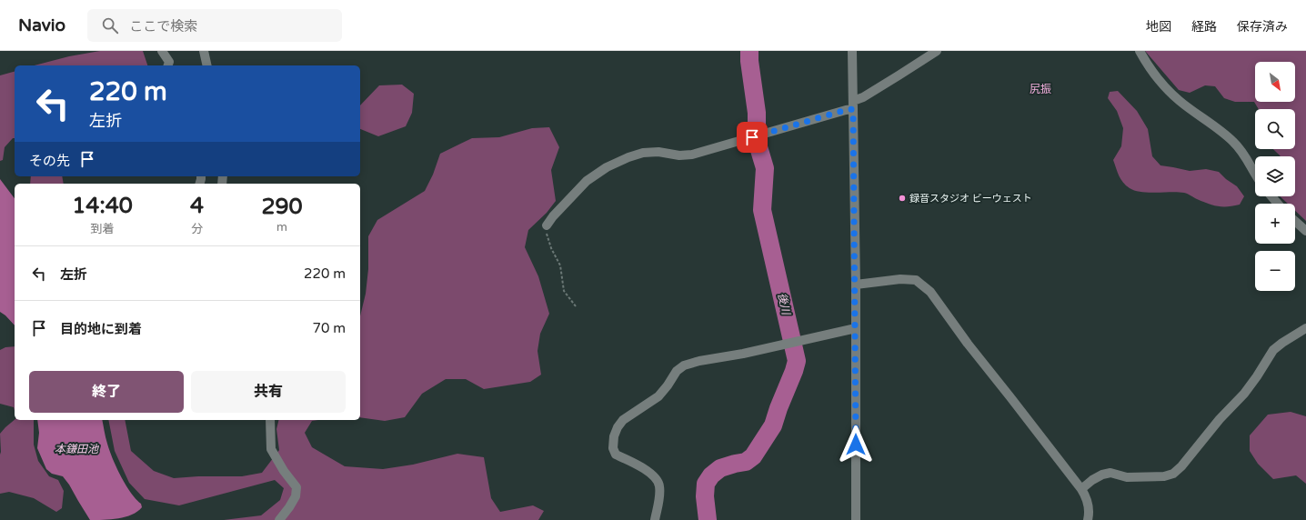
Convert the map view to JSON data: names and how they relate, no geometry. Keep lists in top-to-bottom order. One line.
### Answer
{"districts":["尻振"],"water":["後川","本鎌田池"],"places":["録音スタジオ ビーウェスト"],"north":"bottom right","page":{"header":"Navio","search":"ここで検索","nav":["地図","経路","保存済み"],"map_buttons":["+","−"],"turn":["220 m","左折"],"then":"その先","eta":["14:40","到着","4","分","290","m"],"list":[{"name":"左折","value":"220 m"},{"name":"目的地に到着","value":"70 m"}],"buttons":["終了","共有"]}}
